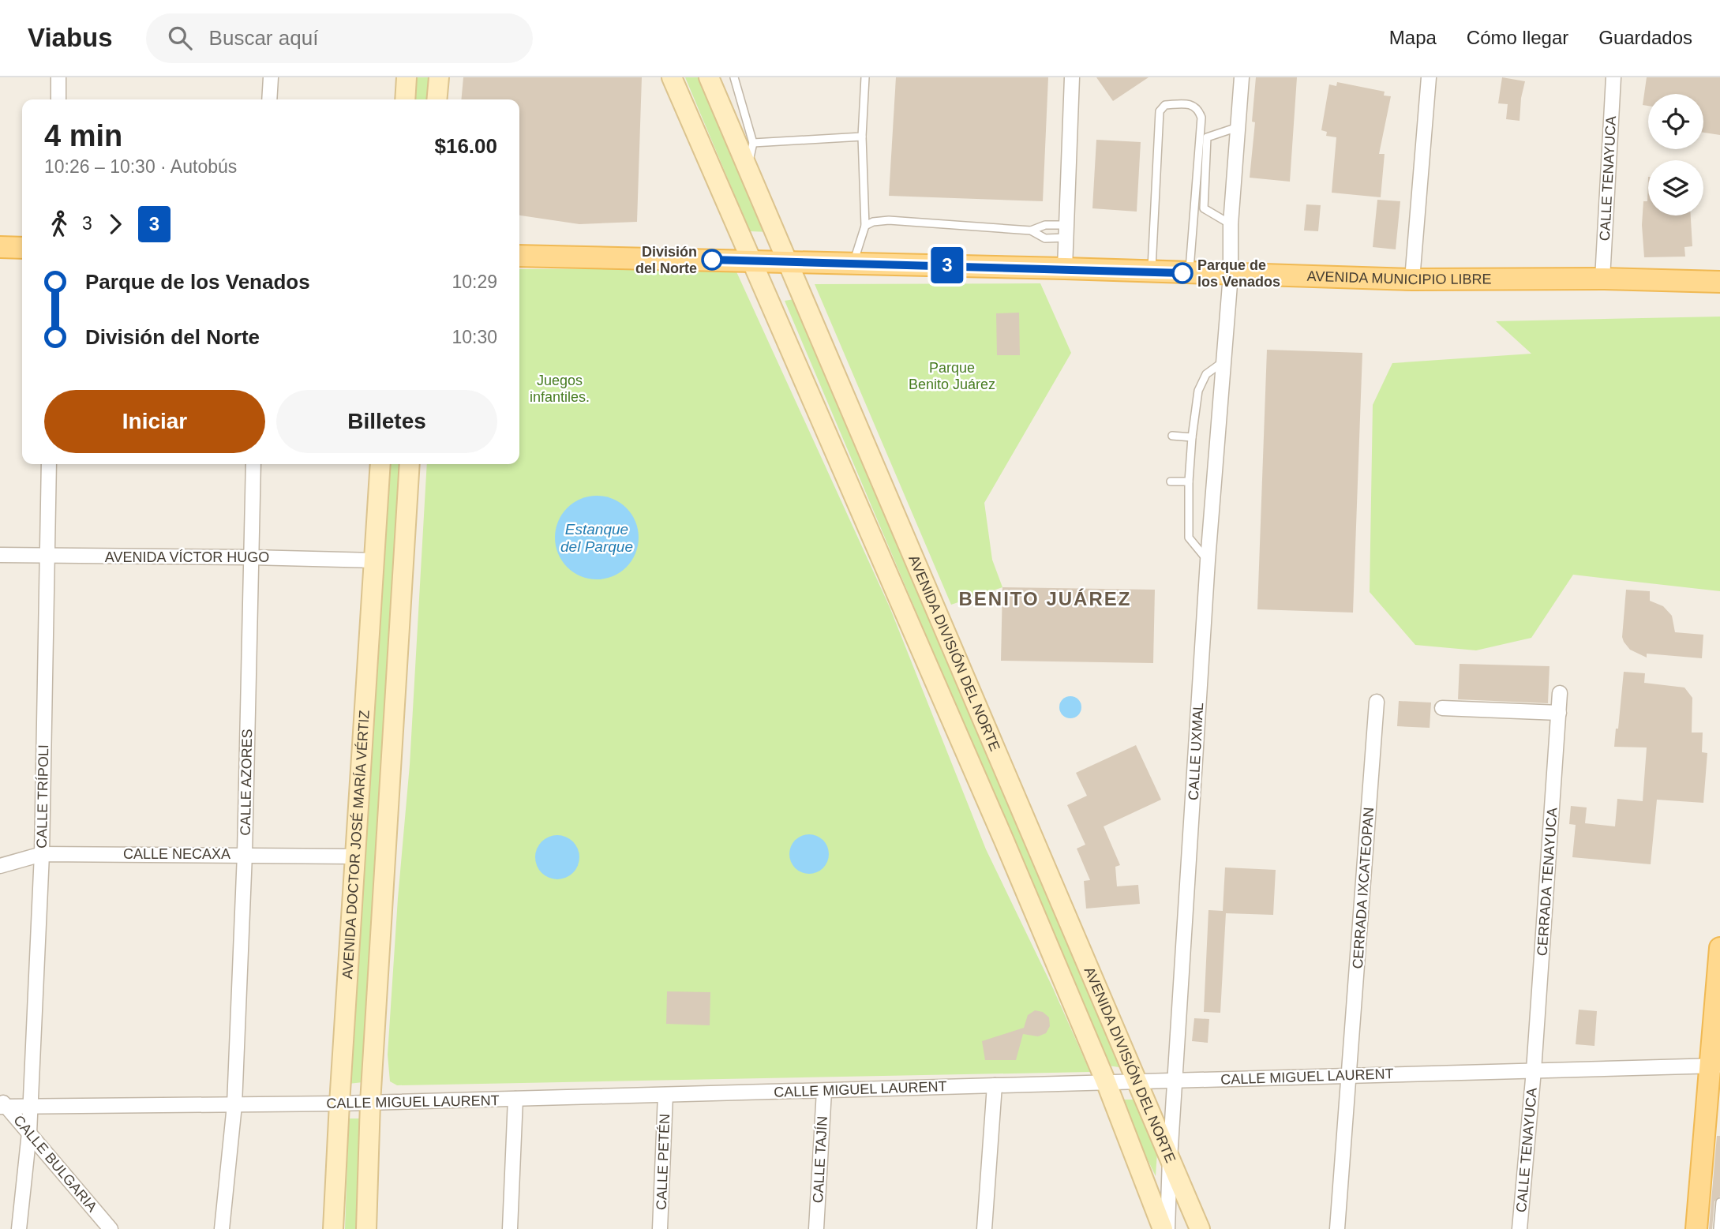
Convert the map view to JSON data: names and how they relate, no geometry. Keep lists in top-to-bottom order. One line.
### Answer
{"streets":{"main road":["AVENIDA MUNICIPIO LIBRE","AVENIDA DIVISIÓN DEL NORTE","AVENIDA DOCTOR JOSÉ MARÍA VÉRTIZ"],"street":["CALLE TENAYUCA","AVENIDA VÍCTOR HUGO","CALLE UXMAL","CALLE AZORES","CALLE TRÍPOLI","CALLE NECAXA","CERRADA TENAYUCA","CERRADA IXCATEOPAN","CALLE MIGUEL LAURENT","CALLE TAJÍN","CALLE PETÉN","CALLE BULGARIA"]},"crossings":[["CALLE TENAYUCA","AVENIDA MUNICIPIO LIBRE"],["CALLE TENAYUCA","CERRADA TENAYUCA"],["CALLE TENAYUCA","CALLE MIGUEL LAURENT"],["AVENIDA MUNICIPIO LIBRE","AVENIDA DIVISIÓN DEL NORTE"],["AVENIDA MUNICIPIO LIBRE","CALLE UXMAL"],["AVENIDA VÍCTOR HUGO","CALLE AZORES"],["AVENIDA VÍCTOR HUGO","CALLE TRÍPOLI"],["AVENIDA VÍCTOR HUGO","AVENIDA DOCTOR JOSÉ MARÍA VÉRTIZ"],["AVENIDA DIVISIÓN DEL NORTE","CALLE UXMAL"],["AVENIDA DIVISIÓN DEL NORTE","CALLE MIGUEL LAURENT"],["CALLE UXMAL","CALLE MIGUEL LAURENT"],["CALLE AZORES","CALLE NECAXA"],["CALLE AZORES","CALLE MIGUEL LAURENT"],["CALLE TRÍPOLI","CALLE NECAXA"],["CALLE TRÍPOLI","CALLE MIGUEL LAURENT"],["CALLE TRÍPOLI","CALLE BULGARIA"],["AVENIDA DOCTOR JOSÉ MARÍA VÉRTIZ","CALLE NECAXA"],["AVENIDA DOCTOR JOSÉ MARÍA VÉRTIZ","CALLE MIGUEL LAURENT"],["CERRADA TENAYUCA","CALLE MIGUEL LAURENT"],["CERRADA IXCATEOPAN","CALLE MIGUEL LAURENT"],["CALLE MIGUEL LAURENT","CALLE TAJÍN"],["CALLE MIGUEL LAURENT","CALLE PETÉN"],["CALLE MIGUEL LAURENT","CALLE BULGARIA"]],"districts":["BENITO JUÁREZ"],"water":["Estanque del Parque"],"parks":["Parque Benito Juárez","Juegos infantiles."],"places":["División del Norte","Parque de los Venados"],"lines":["bus line 3"],"page":{"header":"Viabus","search":"Buscar aquí","nav":["Mapa","Cómo llegar","Guardados"],"on_map":"3","heading":["4 min","10:26 – 10:30 · Autobús","$16.00"],"legs":["3","3"],"list":[{"name":"Parque de los Venados","value":"10:29"},{"name":"División del Norte","value":"10:30"}],"buttons":["Iniciar","Billetes"]}}
